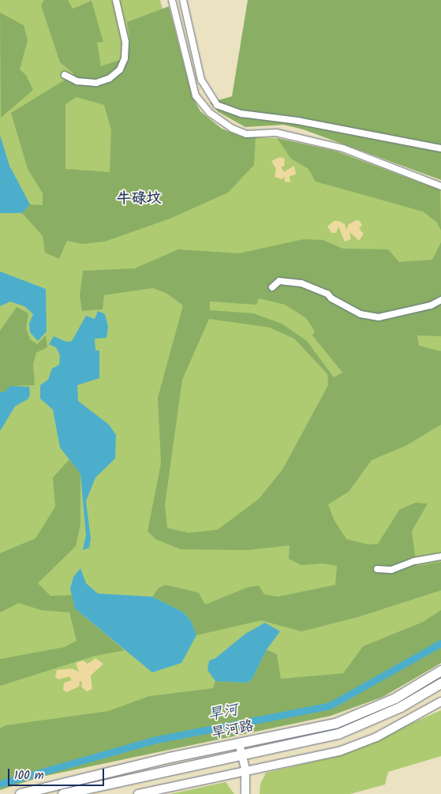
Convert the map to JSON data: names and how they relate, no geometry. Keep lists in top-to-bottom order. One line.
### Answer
{"streets":{"main road":["旱河路"]},"districts":["牛碌坟"],"water":["旱河"],"scale_bar":"100 m"}
